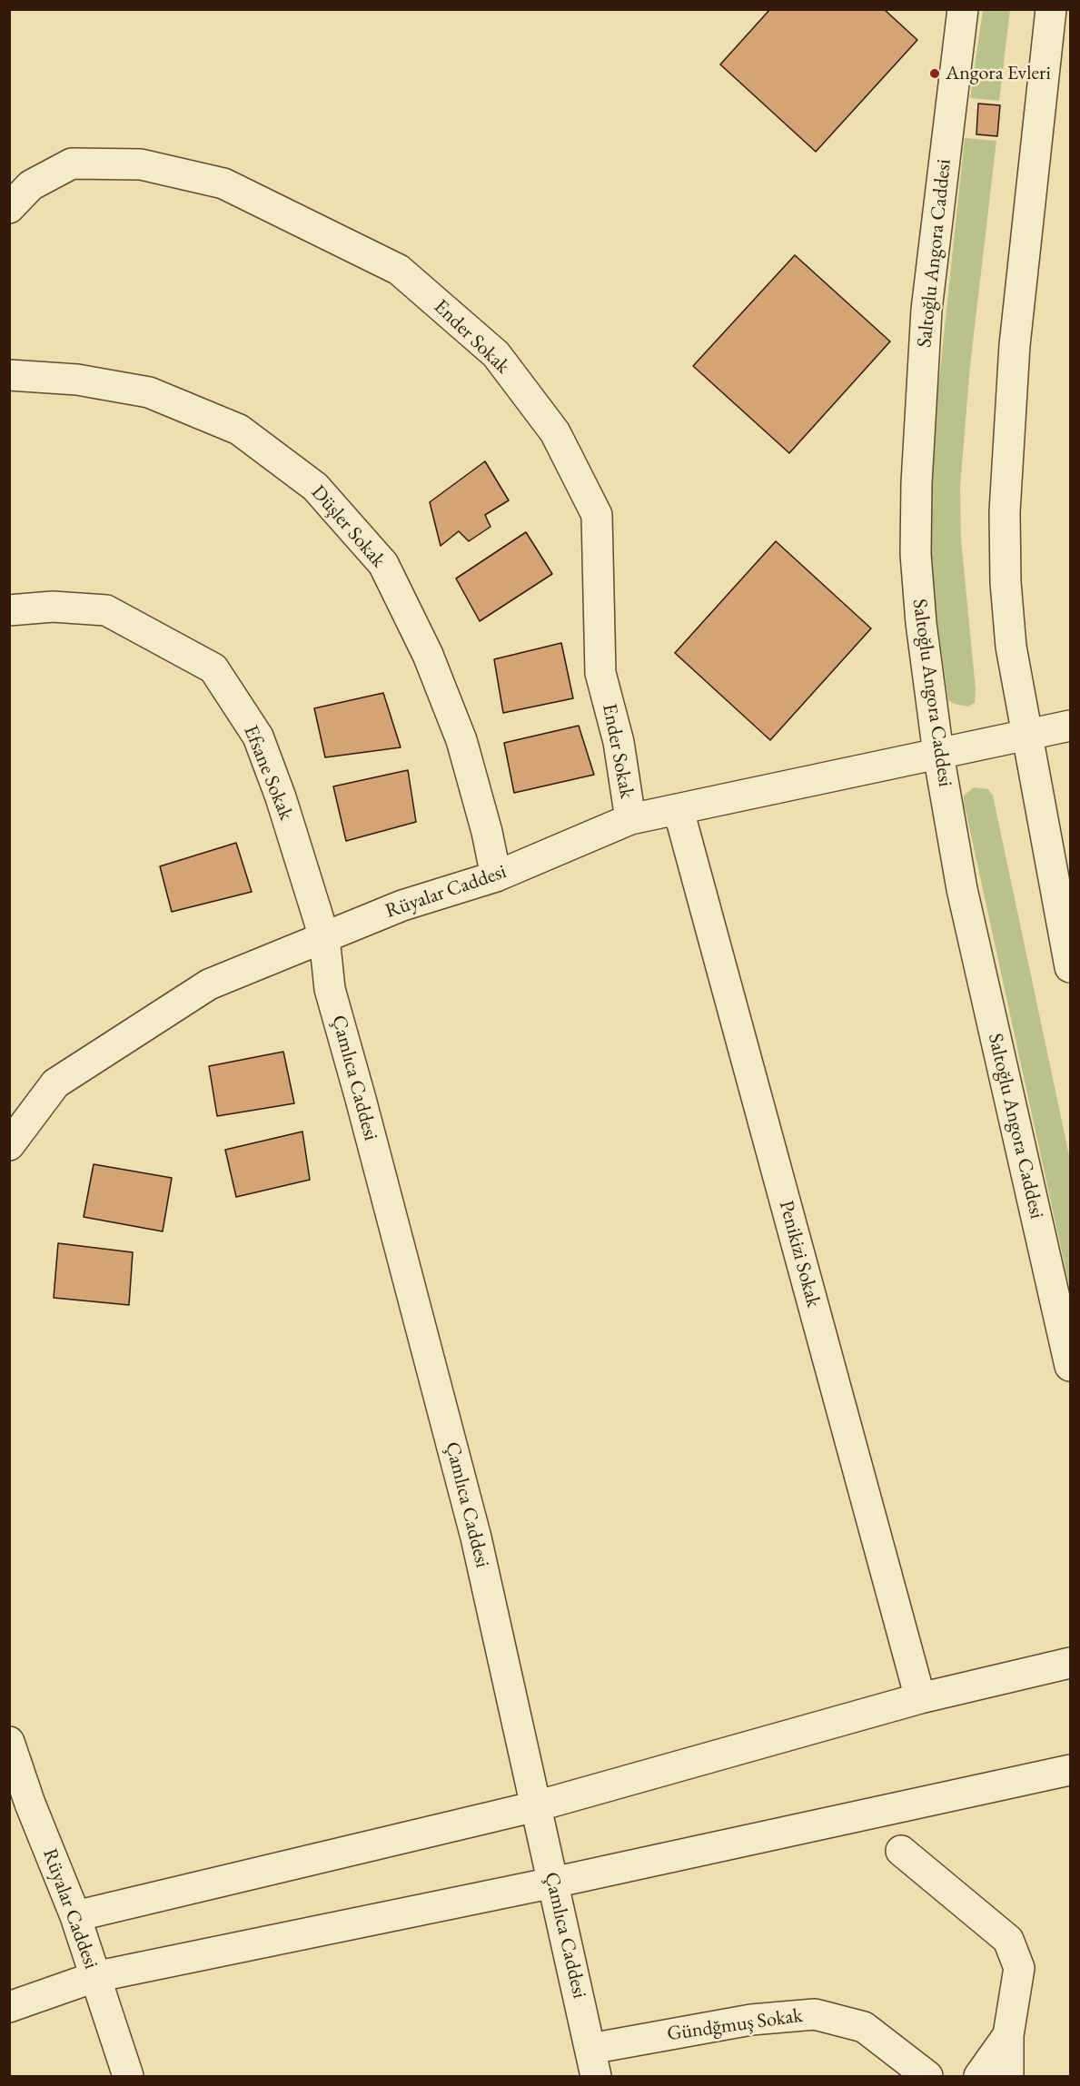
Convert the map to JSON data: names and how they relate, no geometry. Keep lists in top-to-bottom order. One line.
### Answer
{"streets":{"street":["Saltoğlu Angora Caddesi","Ender Sokak","Düşler Sokak","Efsane Sokak","Rüyalar Caddesi","Çamlıca Caddesi","Penikizi Sokak","Gündğmuş Sokak"]},"crossings":[["Saltoğlu Angora Caddesi","Rüyalar Caddesi"],["Ender Sokak","Rüyalar Caddesi"],["Düşler Sokak","Rüyalar Caddesi"],["Efsane Sokak","Rüyalar Caddesi"],["Efsane Sokak","Çamlıca Caddesi"],["Rüyalar Caddesi","Çamlıca Caddesi"],["Rüyalar Caddesi","Penikizi Sokak"],["Çamlıca Caddesi","Gündğmuş Sokak"]],"places":["Angora Evleri"]}
